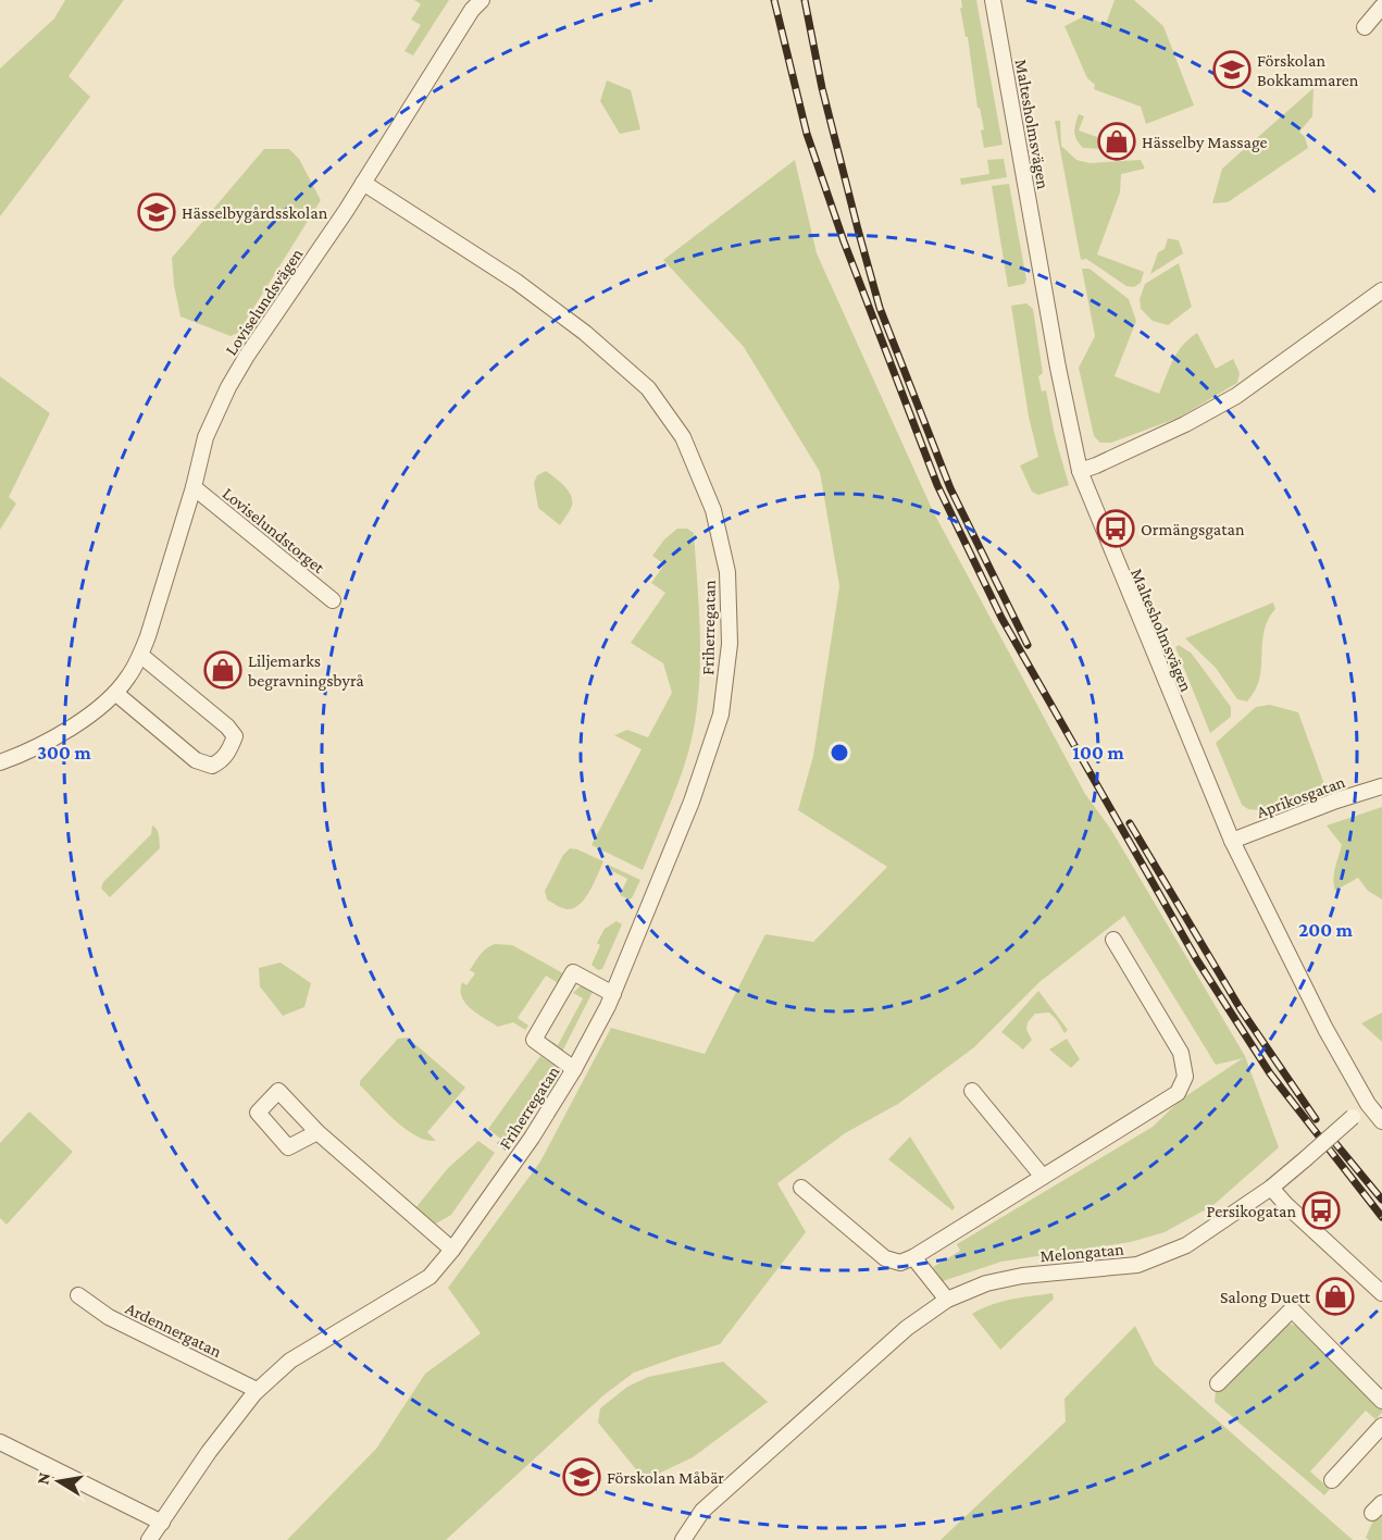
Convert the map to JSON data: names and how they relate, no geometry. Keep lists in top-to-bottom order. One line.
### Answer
{"streets":{"street":["Maltesholmsvägen","Loviselundsvägen","Loviselundstorget","Friherregatan","Aprikosgatan","Melongatan","Ardennergatan"]},"crossings":[["Maltesholmsvägen","Aprikosgatan"],["Maltesholmsvägen","Melongatan"],["Loviselundsvägen","Loviselundstorget"],["Loviselundsvägen","Friherregatan"],["Friherregatan","Ardennergatan"]],"places":{"school or university":["Förskolan Bokkammaren","Hässelbygårdsskolan","Förskolan Måbär"],"shop":["Hässelby Massage","Liljemarks begravningsbyrå","Salong Duett"],"bus stop":["Ormängsgatan","Persikogatan"]},"north":"left","rings":["100 m","300 m","200 m"]}
